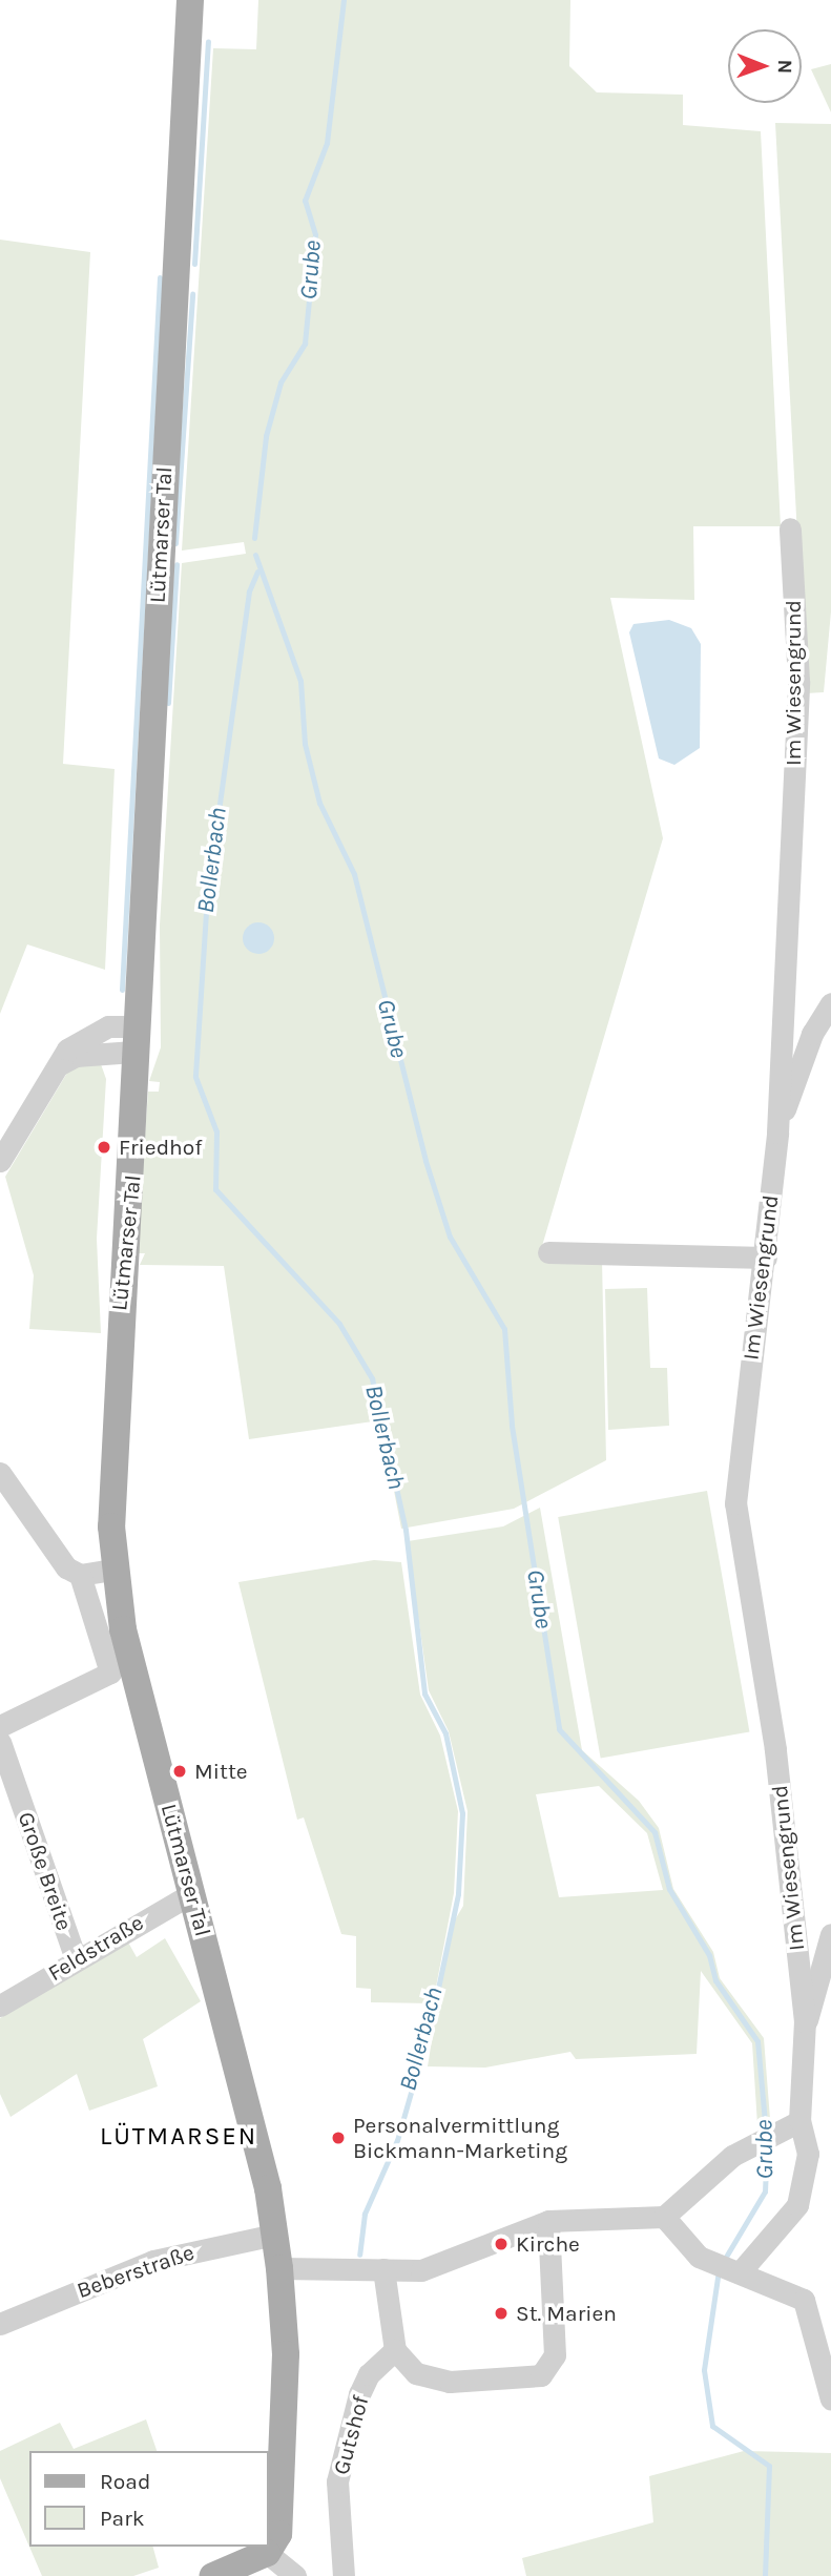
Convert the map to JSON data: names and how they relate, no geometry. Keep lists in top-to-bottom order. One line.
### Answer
{"streets":{"main road":["Lütmarser Tal"],"street":["Im Wiesengrund","Große Breite","Feldstraße","Beberstraße","Gutshof"]},"crossings":[["Lütmarser Tal","Feldstraße"],["Lütmarser Tal","Beberstraße"],["Große Breite","Feldstraße"]],"districts":["LÜTMARSEN"],"water":["Grube","Bollerbach"],"places":["Friedhof","Mitte","Personalvermittlung Bickmann-Marketing","Kirche","St. Marien"],"legend":["Road","Park"],"north":"right"}
